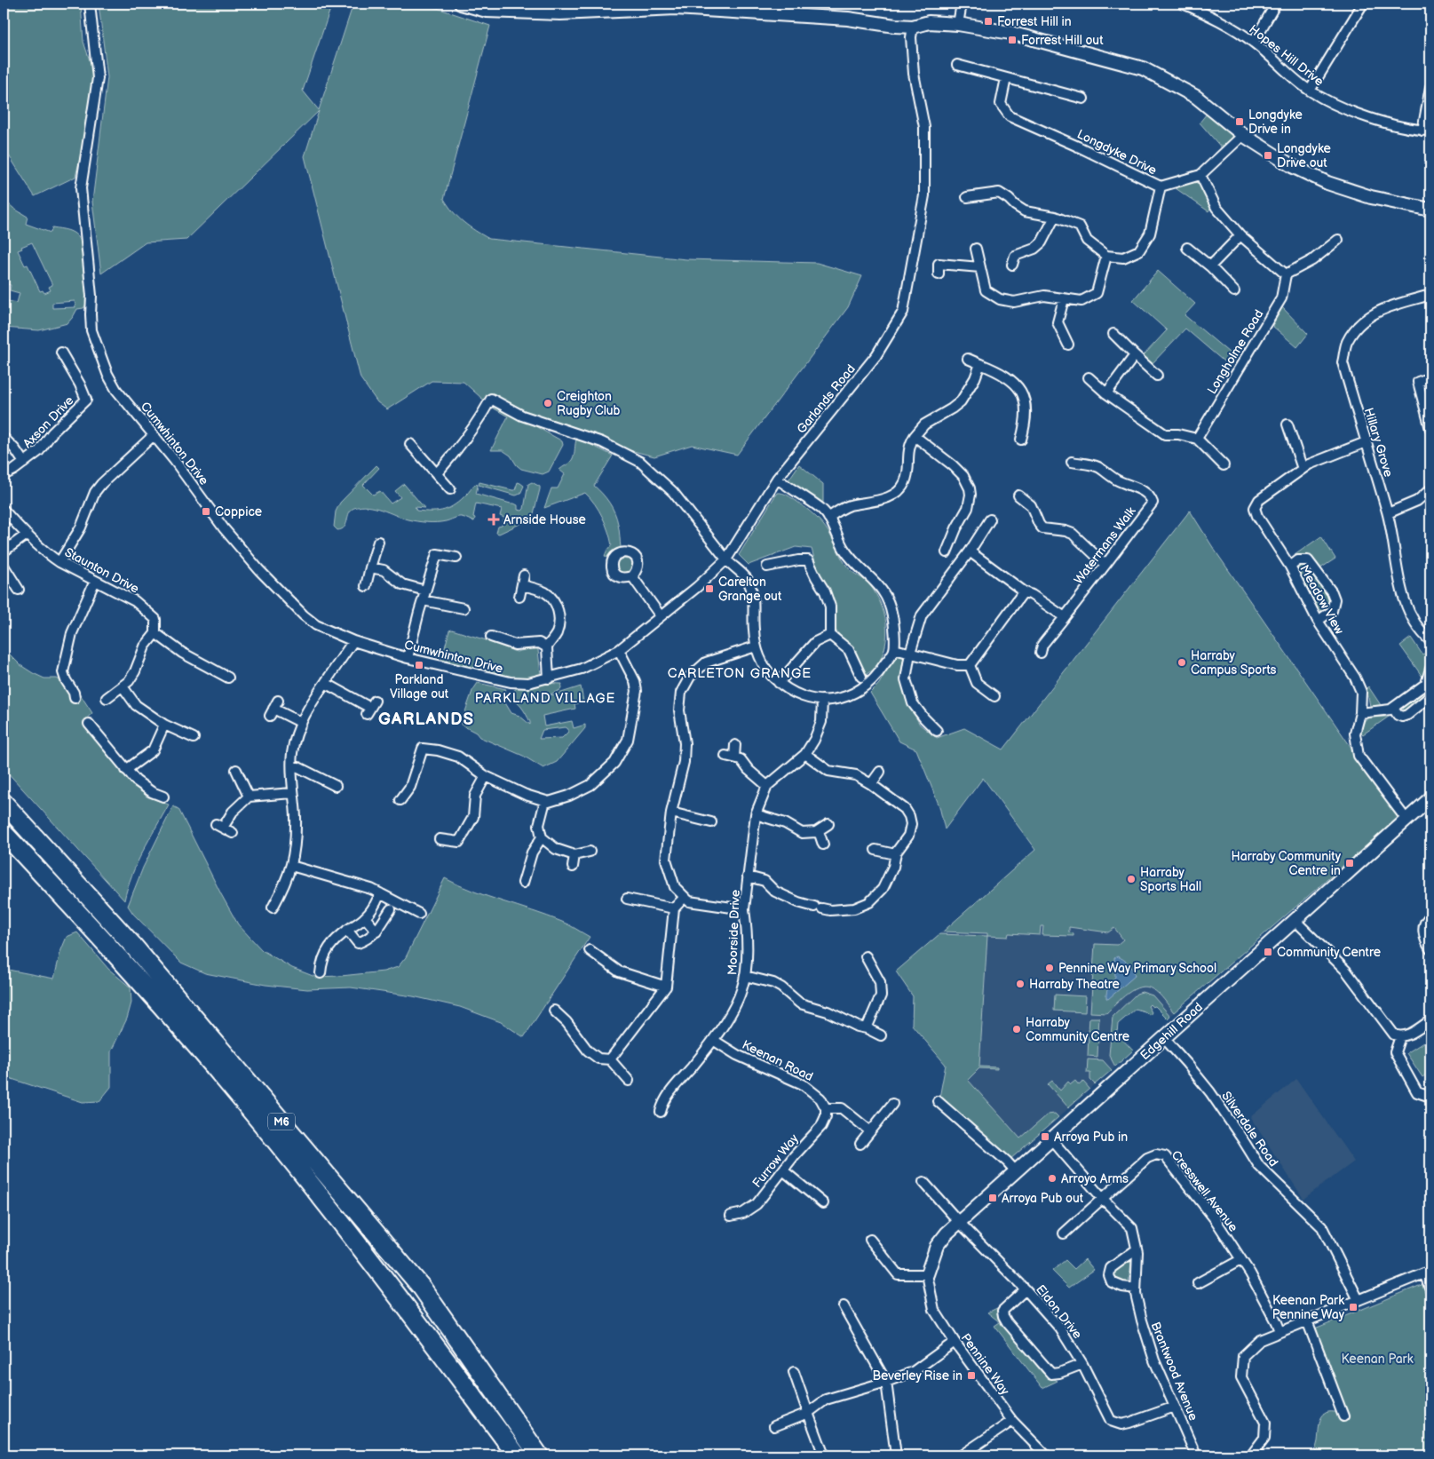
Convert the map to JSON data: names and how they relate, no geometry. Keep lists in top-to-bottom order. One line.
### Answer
{"streets":{"highway":["M6"],"street":["Hopes Hill Drive","Longdyke Drive","Longholme Road","Garlands Road","Axson Drive","Hillary Grove","Cumwhinton Drive","Watermans Walk","Staunton Drive","Meadow View","Moorside Drive","Edgehill Road","Keenan Road","Silverdale Road","Furrow Way","Cresswell Avenue","Eldon Drive","Pennine Way","Brantwood Avenue"]},"crossings":[["Garlands Road","Cumwhinton Drive"],["Hillary Grove","Meadow View"],["Meadow View","Edgehill Road"],["Moorside Drive","Keenan Road"],["Edgehill Road","Silverdale Road"],["Edgehill Road","Eldon Drive"],["Edgehill Road","Pennine Way"],["Edgehill Road","Brantwood Avenue"],["Keenan Road","Furrow Way"],["Cresswell Avenue","Brantwood Avenue"],["Eldon Drive","Brantwood Avenue"]],"districts":["CARLETON GRANGE","PARKLAND VILLAGE","GARLANDS"],"parks":["Keenan Park"],"places":{"transit":["Forrest Hill in","Forrest Hill out","Longdyke Drive in","Longdyke Drive out","Coppice","Carelton Grange out","Parkland Village out","Harraby Community Centre in","Community Centre","Arroya Pub in","Arroya Pub out","Keenan Park Pennine Way","Beverley Rise in"],"other":["Creighton Rugby Club","Harraby Campus Sports","Harraby Sports Hall","Pennine Way Primary School","Harraby Theatre","Harraby Community Centre","Arroyo Arms"],"health":["Arnside House"]}}
